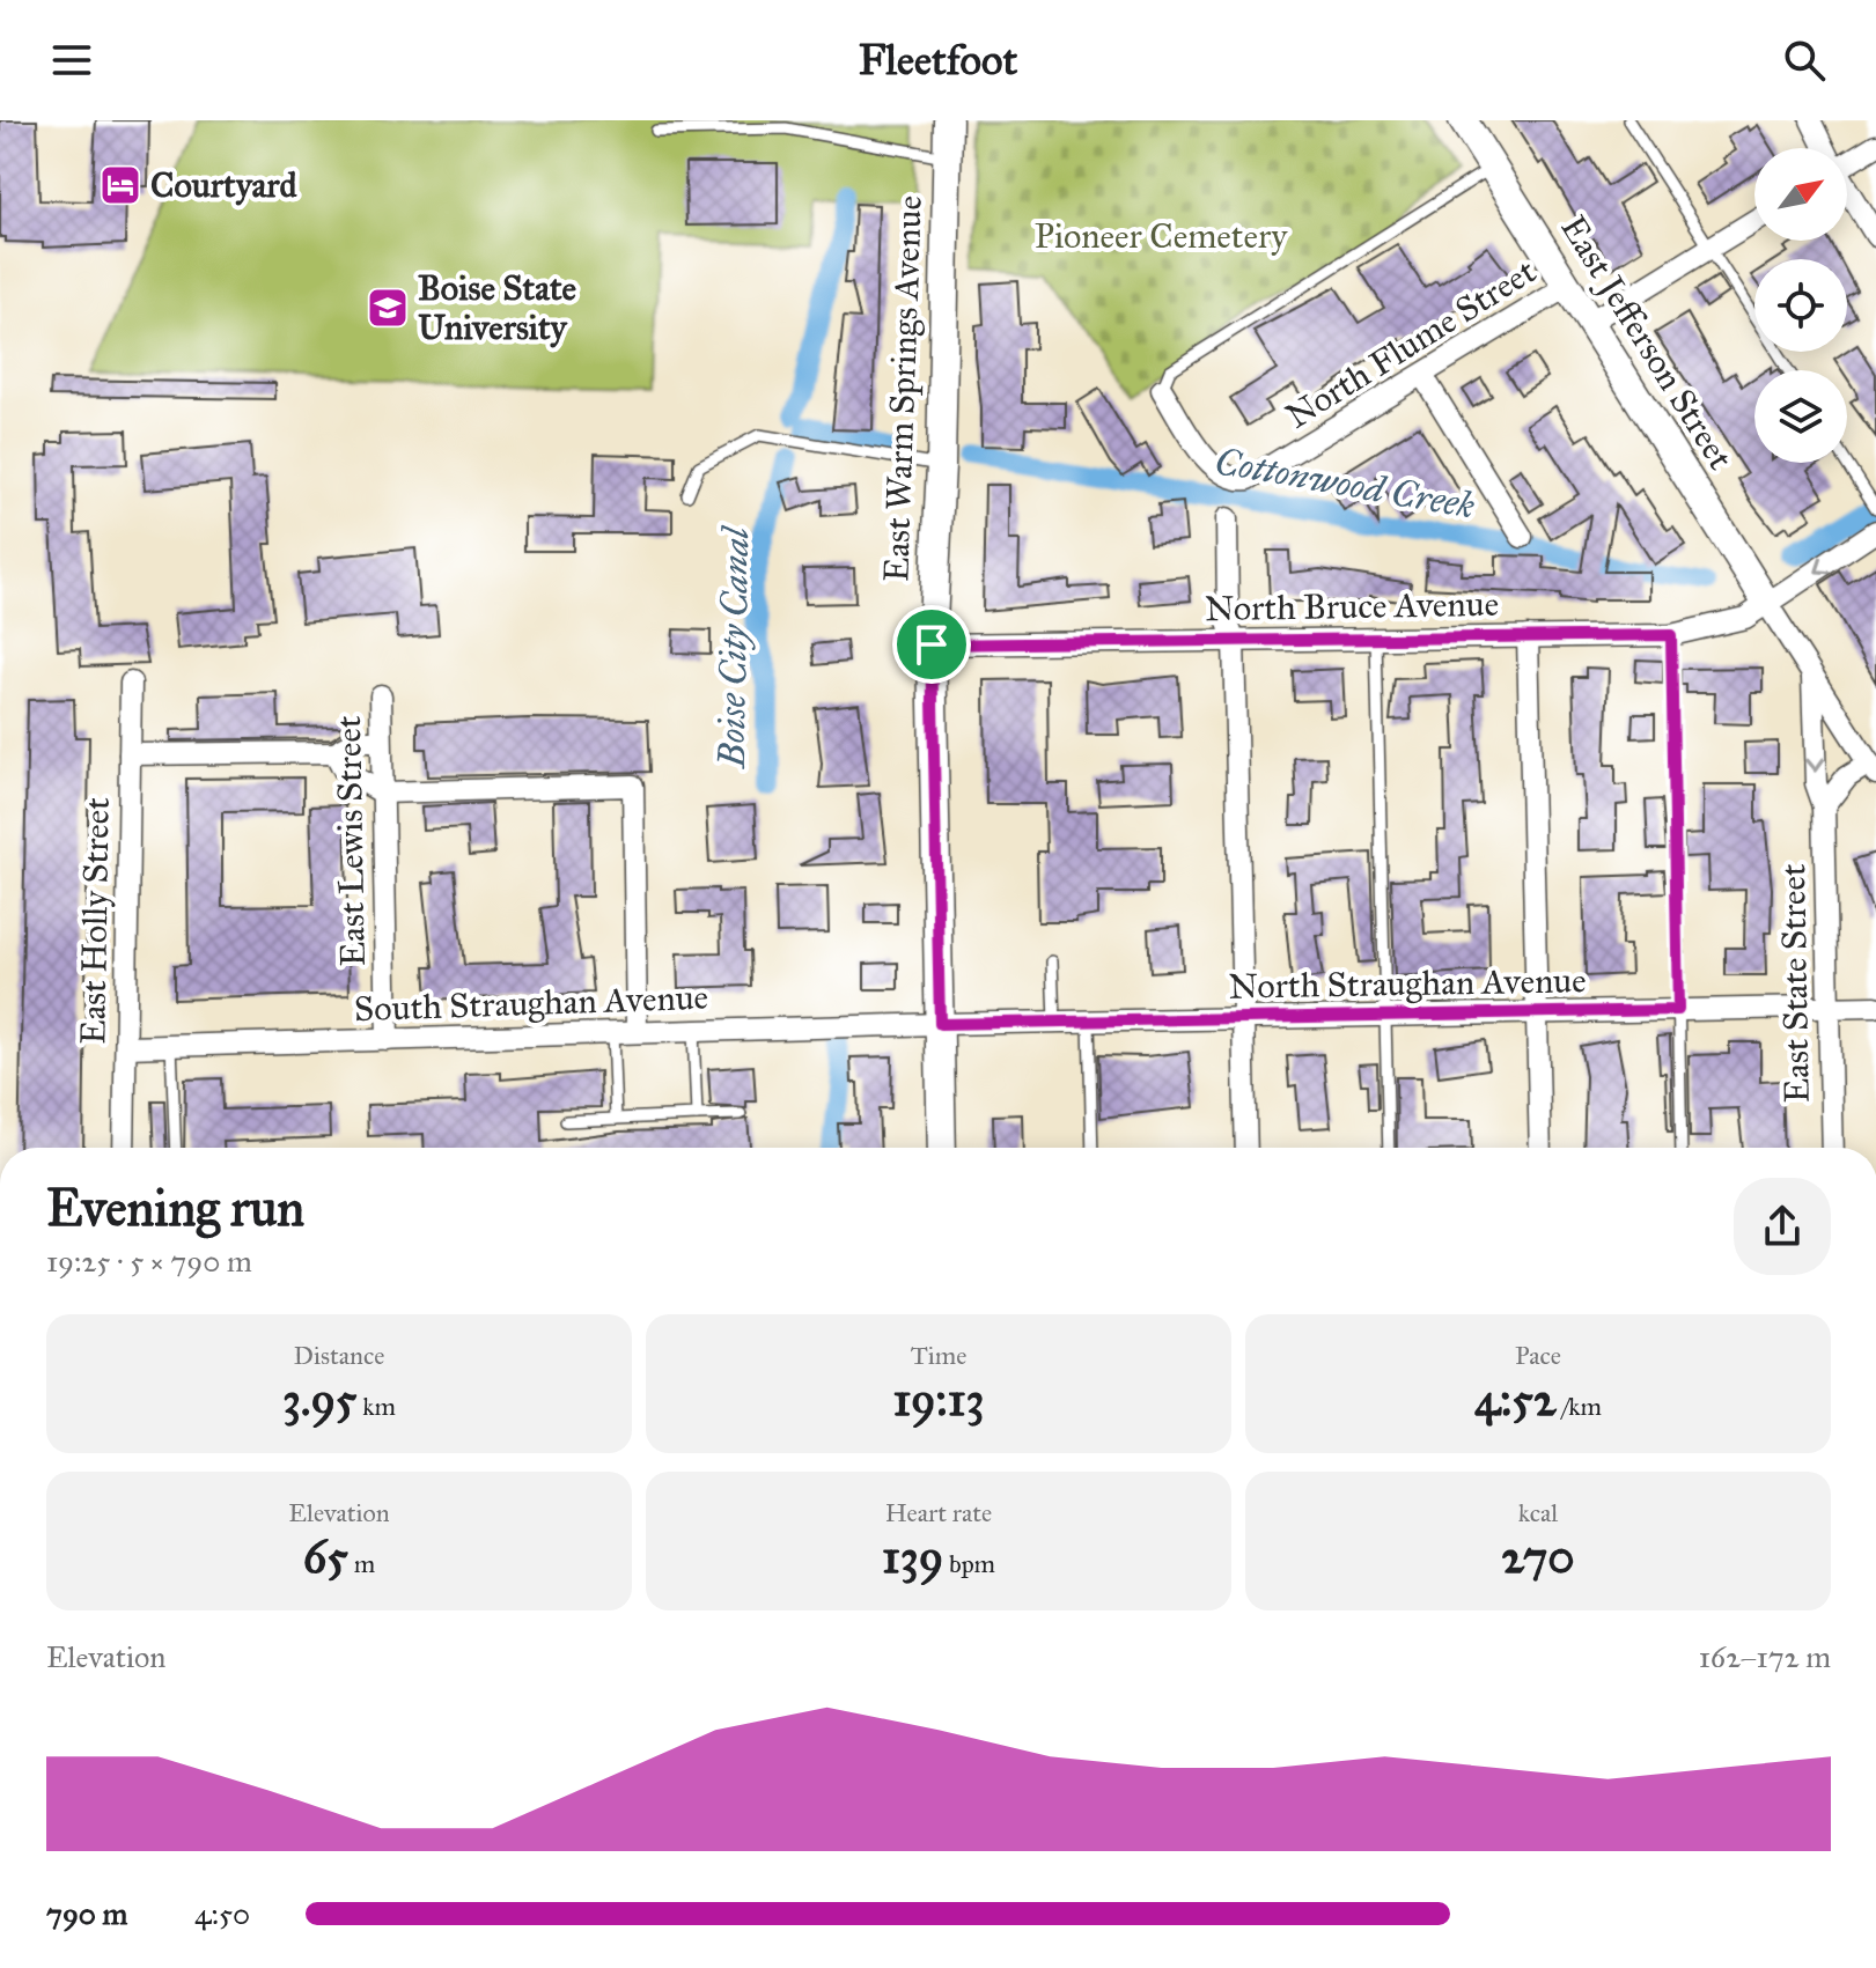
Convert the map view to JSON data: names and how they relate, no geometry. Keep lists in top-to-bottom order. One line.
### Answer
{"streets":{"street":["East Jefferson Street","North Flume Street","East Warm Springs Avenue","North Bruce Avenue","East Lewis Street","East Holly Street","North Straughan Avenue","East State Street","South Straughan Avenue"]},"crossings":[["East Jefferson Street","North Flume Street"],["East Jefferson Street","North Bruce Avenue"],["East Warm Springs Avenue","North Bruce Avenue"],["East Warm Springs Avenue","North Straughan Avenue"],["East Warm Springs Avenue","South Straughan Avenue"],["East Lewis Street","South Straughan Avenue"],["East Holly Street","South Straughan Avenue"],["North Straughan Avenue","East State Street"],["North Straughan Avenue","South Straughan Avenue"]],"water":["Cottonwood Creek","Boise City Canal"],"parks":["Pioneer Cemetery"],"places":{"hotel":["Courtyard"],"school or university":["Boise State University"]},"north":"top right","page":{"header":"Fleetfoot","heading":["Evening run","19:25 · 5 × 790 m"],"stats":[["Distance","3.95 km"],["Time","19:13"],["Pace","4:52 /km"],["Elevation","65 m"],["Heart rate","139 bpm"],["kcal","270"]],"chart":["Elevation","162–172 m"],"list":[{"name":"790 m","note":"4:50"}]}}
